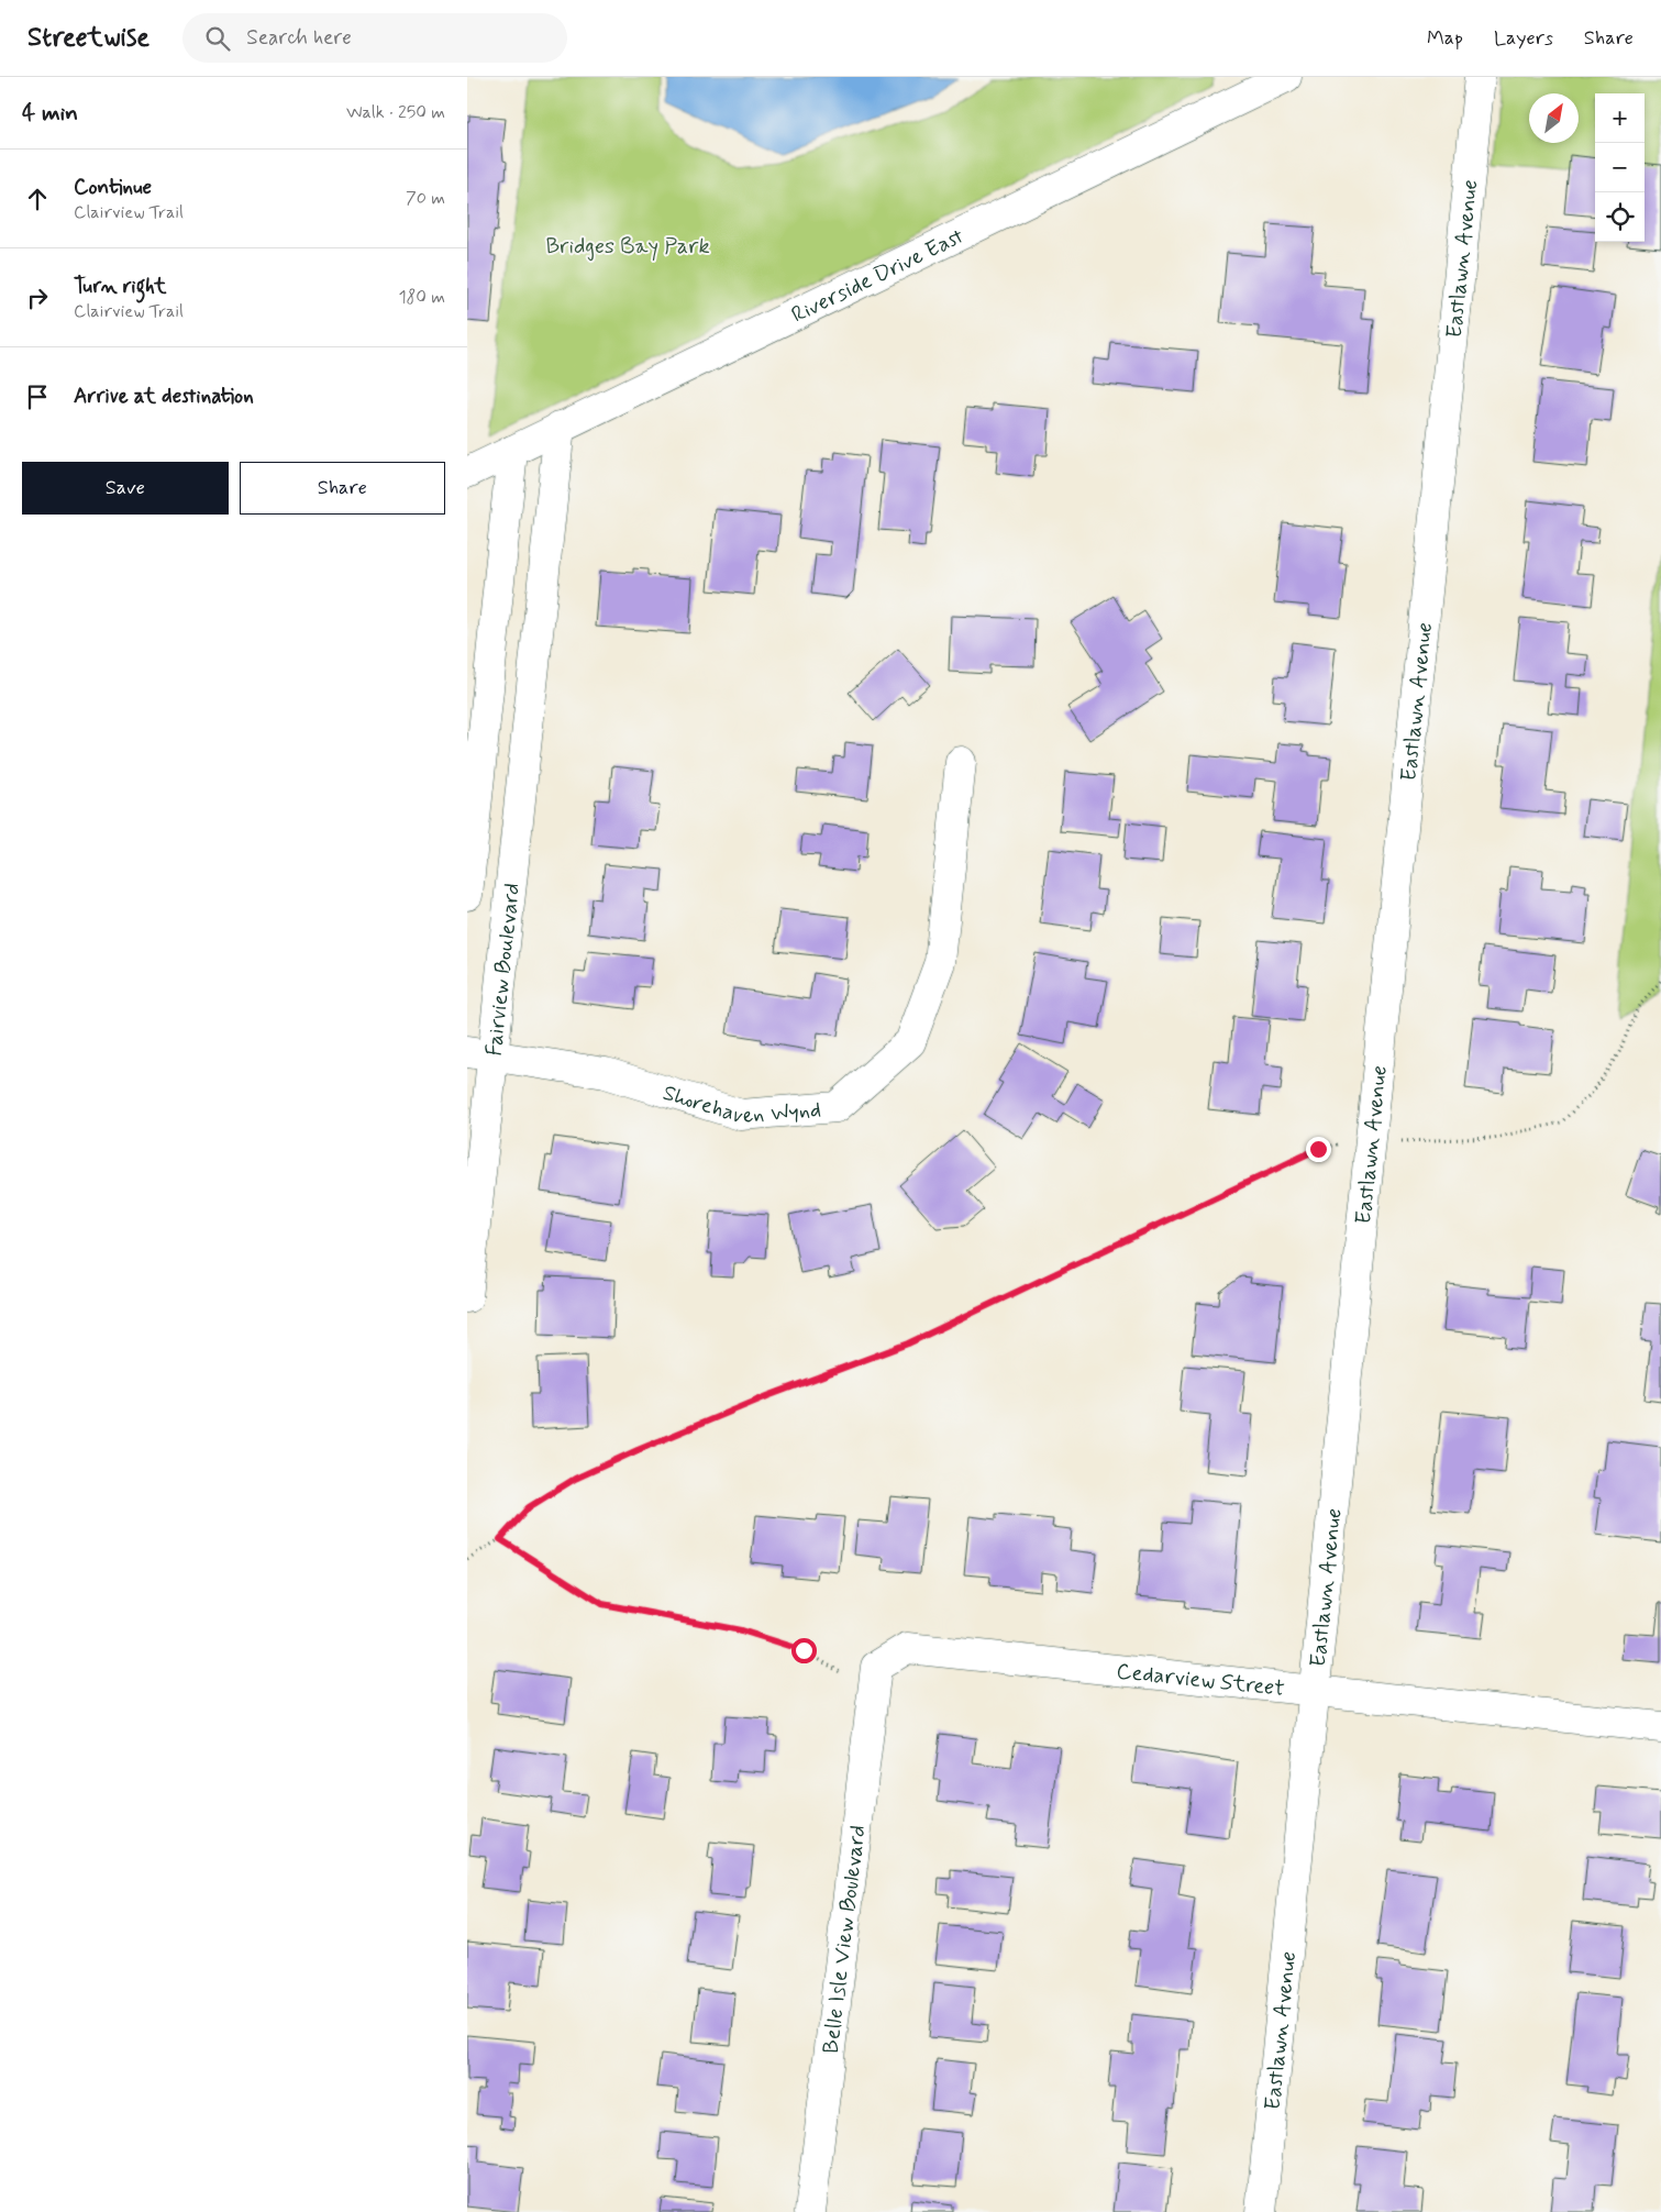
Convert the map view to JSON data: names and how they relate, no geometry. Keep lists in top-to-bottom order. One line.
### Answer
{"streets":{"street":["Eastlawn Avenue","Riverside Drive East","Fairview Boulevard","Shorehaven Wynd","Cedarview Street","Belle Isle View Boulevard"]},"crossings":[["Eastlawn Avenue","Cedarview Street"],["Riverside Drive East","Fairview Boulevard"],["Fairview Boulevard","Shorehaven Wynd"],["Cedarview Street","Belle Isle View Boulevard"]],"parks":["Bridges Bay Park"],"north":"top right","page":{"header":"Streetwise","search":"Search here","nav":["Map","Layers","Share"],"heading":["4 min","Walk · 250 m"],"map_buttons":["+","−"],"list":[["Continue","Clairview Trail","70 m"],["Turn right","Clairview Trail","180 m"],"Arrive at destination"],"buttons":["Save","Share"]}}
